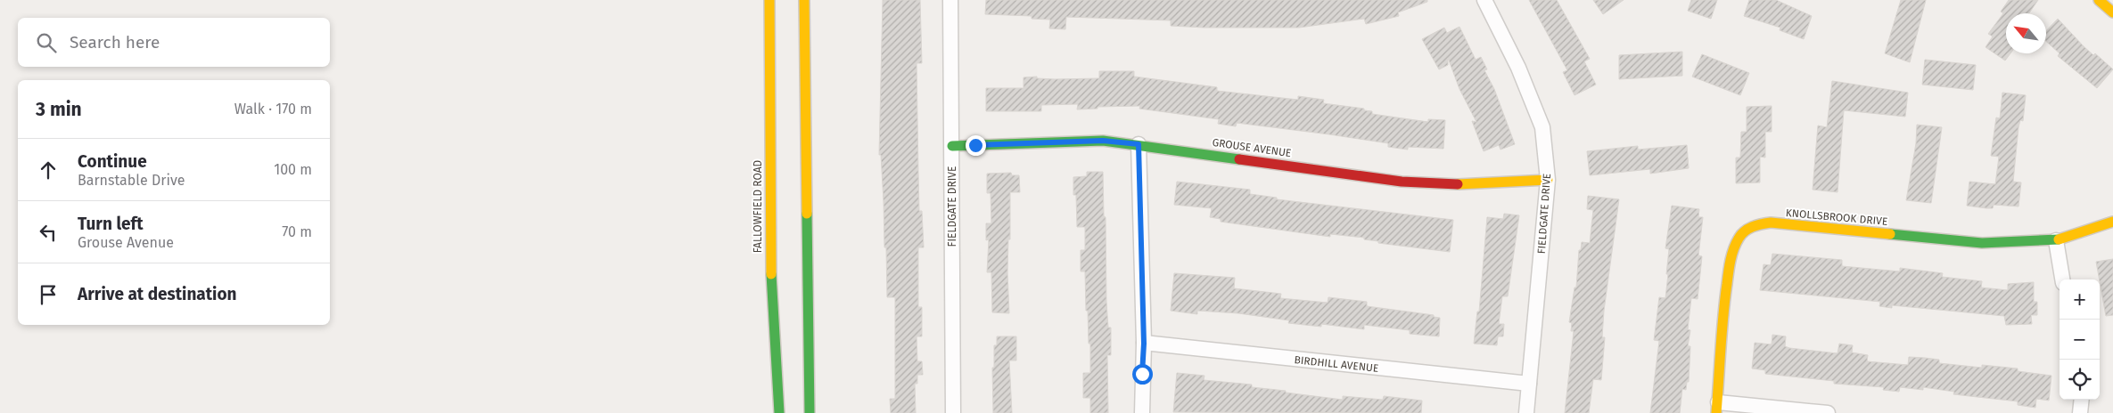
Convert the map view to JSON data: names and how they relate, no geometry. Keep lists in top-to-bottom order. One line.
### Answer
{"streets":{"street":["GROUSE AVENUE","FALLOWFIELD ROAD","FIELDGATE DRIVE","KNOLLSBROOK DRIVE","BIRDHILL AVENUE"]},"crossings":[["GROUSE AVENUE","FIELDGATE DRIVE"],["FIELDGATE DRIVE","BIRDHILL AVENUE"]],"north":"top left","page":{"search":"Search here","heading":["3 min","Walk · 170 m"],"list":[["Continue","Barnstable Drive","100 m"],["Turn left","Grouse Avenue","70 m"],"Arrive at destination"],"map_buttons":["+","−"]}}
